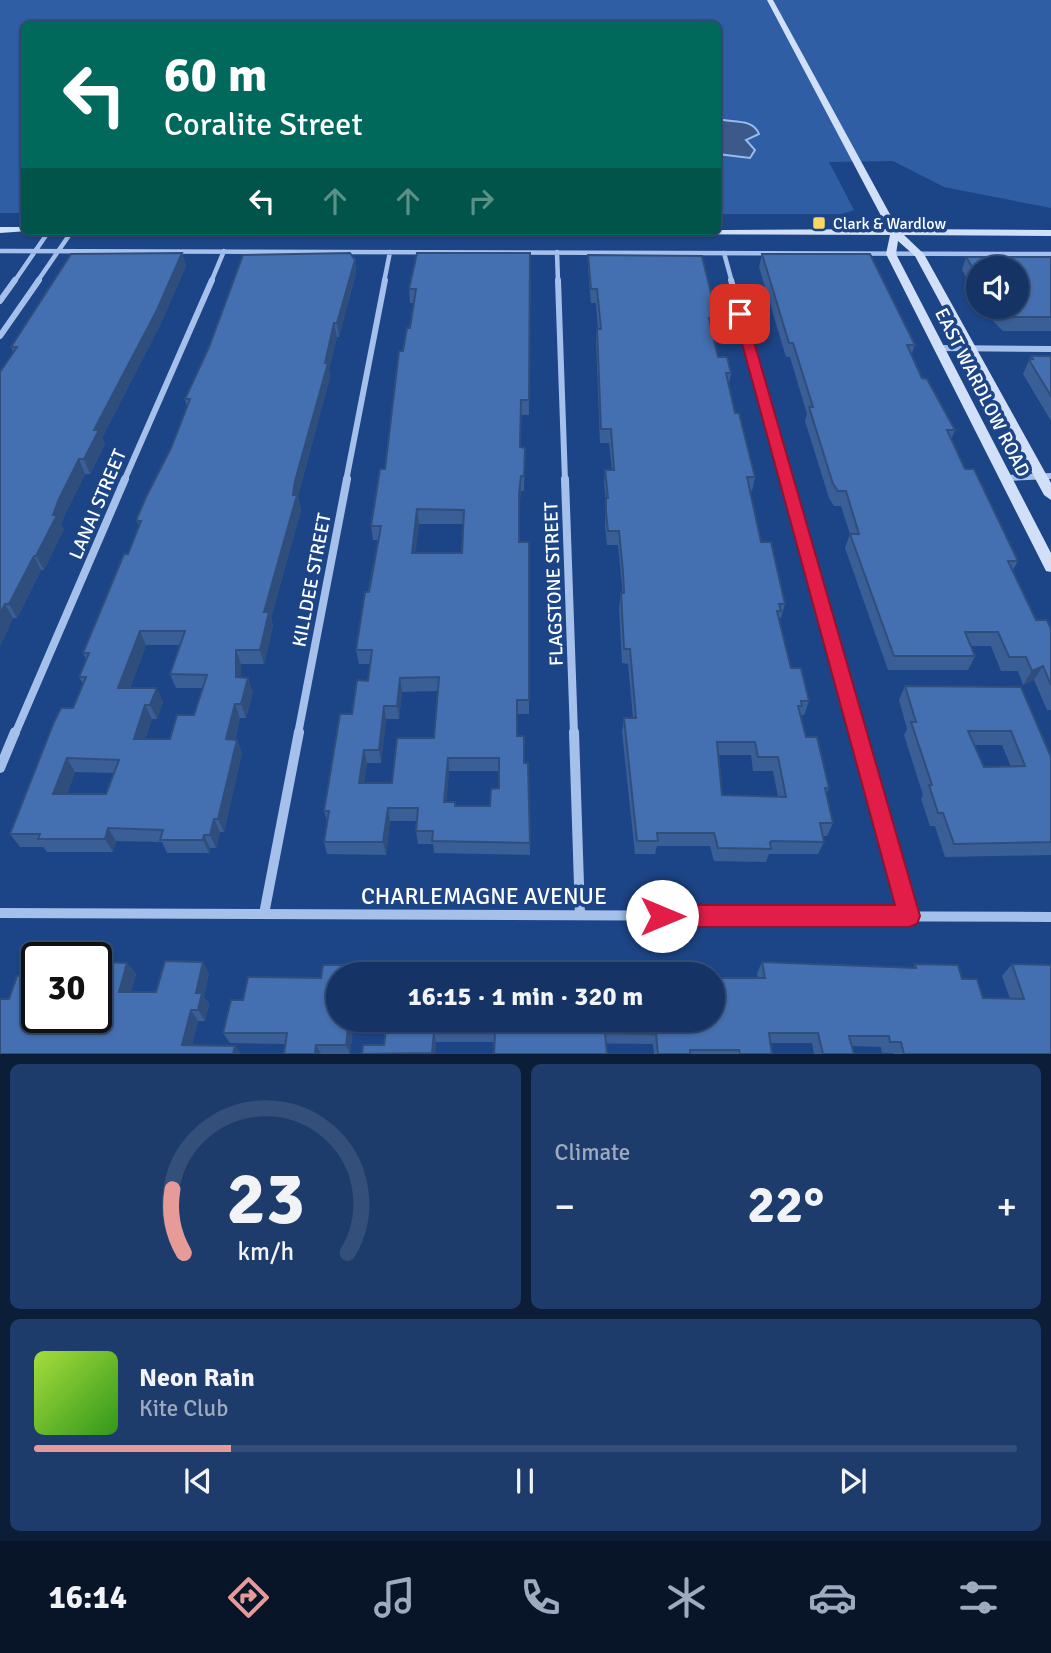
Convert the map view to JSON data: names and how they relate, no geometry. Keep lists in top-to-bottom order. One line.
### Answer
{"streets":{"main road":["EAST WARDLOW ROAD"],"street":["LANAI STREET","KILLDEE STREET","FLAGSTONE STREET","CHARLEMAGNE AVENUE"]},"crossings":[["KILLDEE STREET","CHARLEMAGNE AVENUE"],["FLAGSTONE STREET","CHARLEMAGNE AVENUE"]],"places":{"transit":["Clark & Wardlow"]},"page":{"turn":["60 m","Coralite Street"],"limit":"30","trip":"16:15 · 1 min · 320 m","tile":"Climate","heat":["−","22°","+"],"song":["Neon Rain","Kite Club"],"tabs":"16:14","gauge":["23","km/h"]}}
